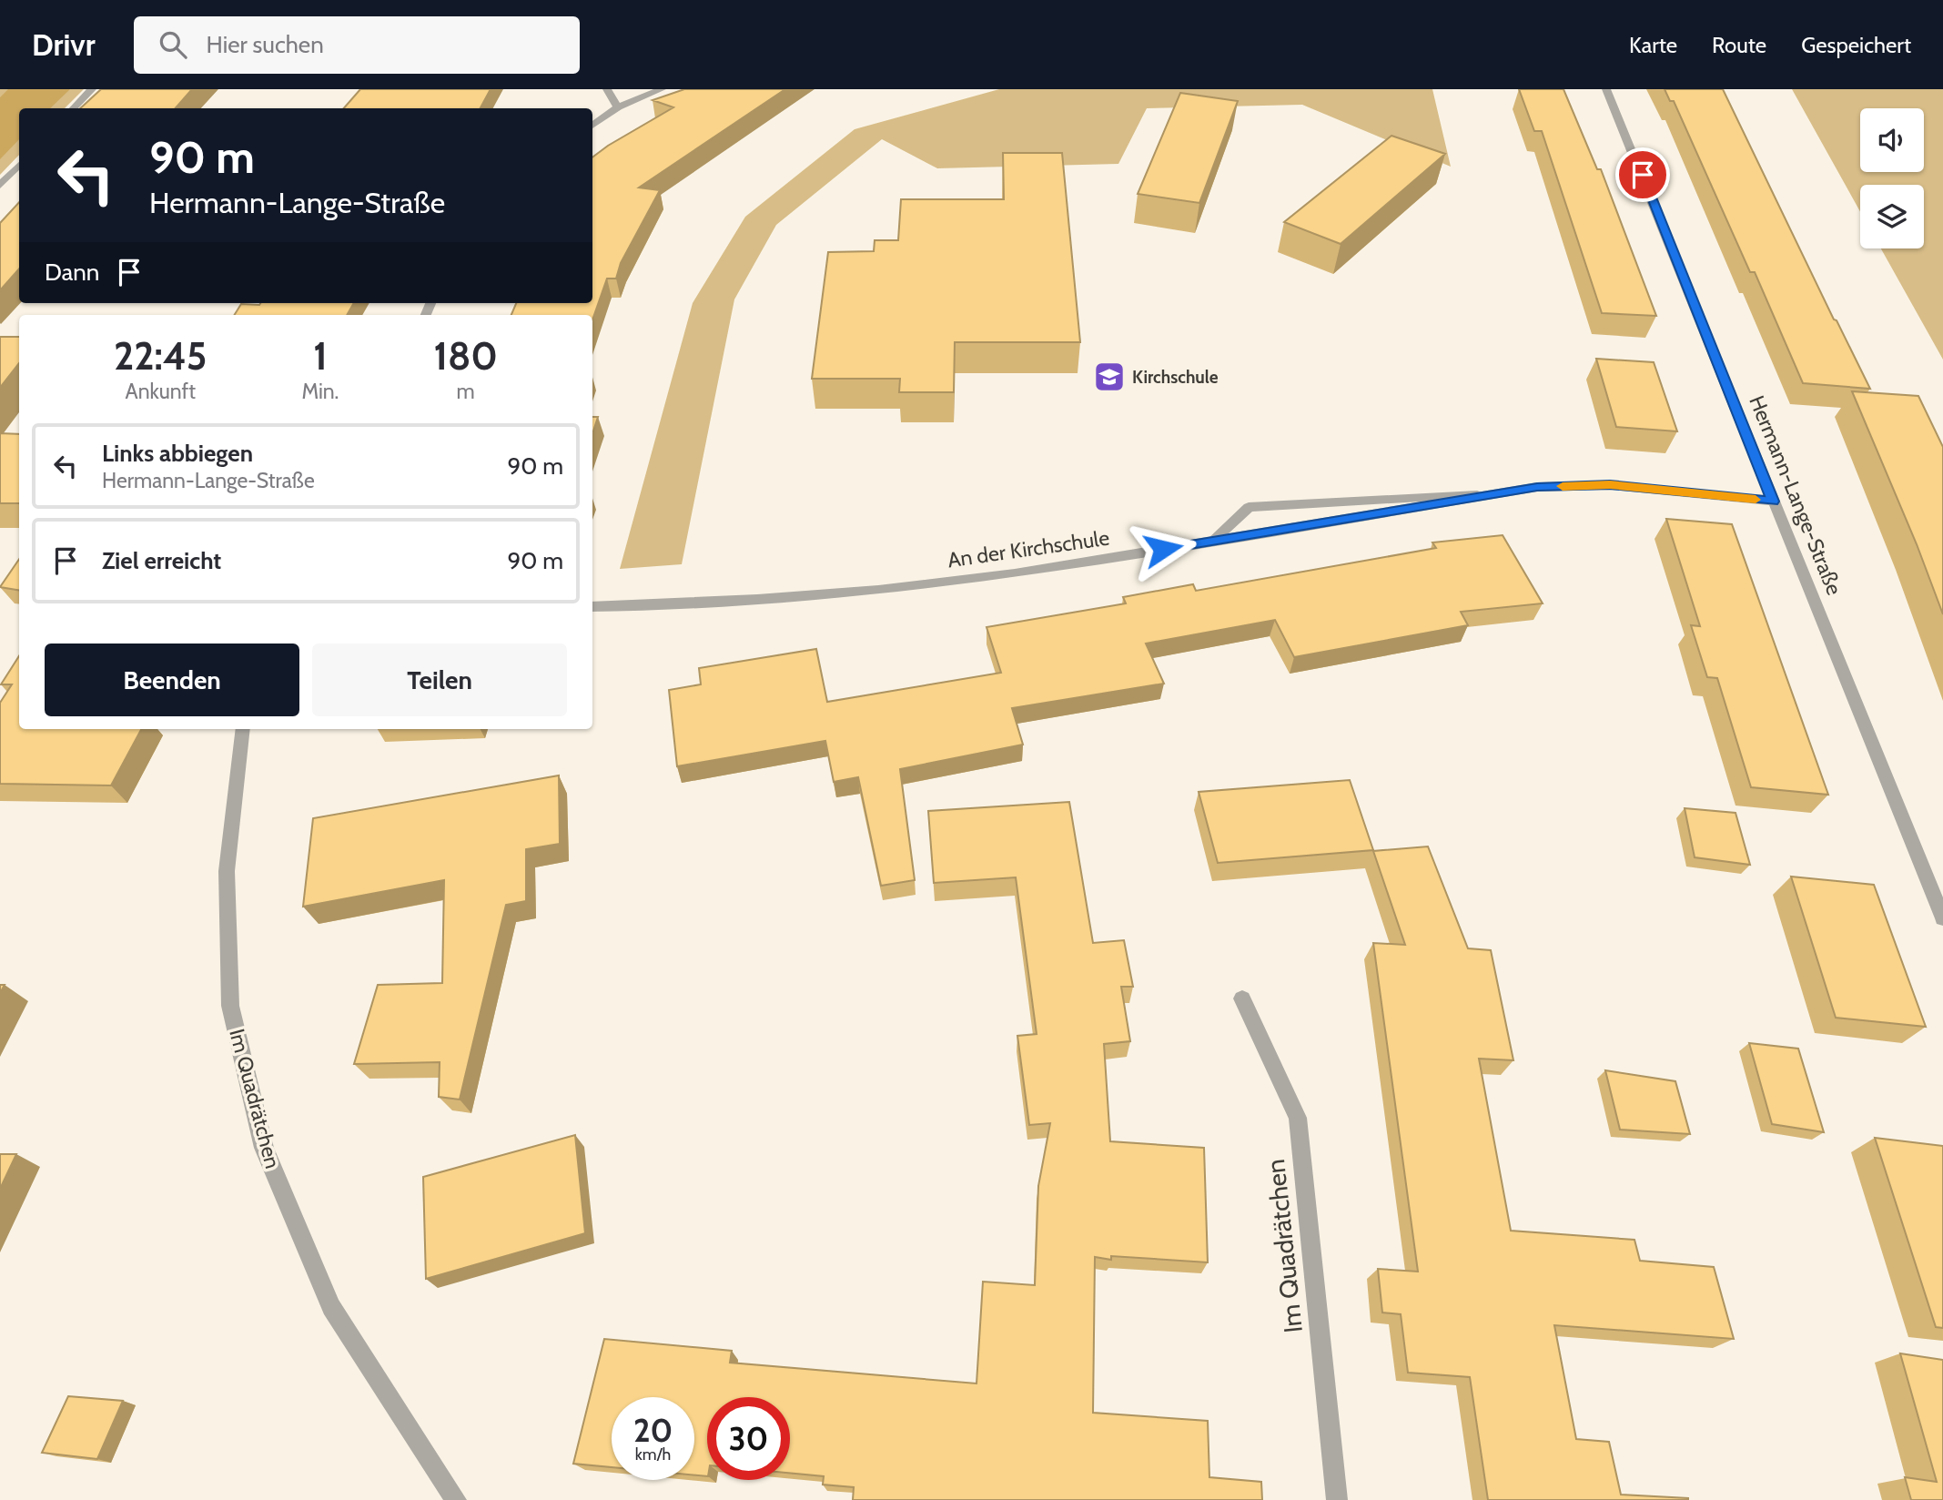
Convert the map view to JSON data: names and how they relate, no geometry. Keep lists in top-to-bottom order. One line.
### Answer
{"streets":{"street":["Hermann-Lange-Straße","An der Kirchschule","Im Quadrätchen"]},"crossings":[["Hermann-Lange-Straße","An der Kirchschule"]],"places":{"school or university":["Kirchschule"]},"page":{"header":"Drivr","search":"Hier suchen","nav":["Karte","Route","Gespeichert"],"turn":["90 m","Hermann-Lange-Straße"],"then":"Dann","eta":["22:45","Ankunft","1","Min.","180","m"],"list":[{"name":"Links abbiegen","note":"Hermann-Lange-Straße","value":"90 m"},{"name":"Ziel erreicht","value":"90 m"}],"buttons":["Beenden","Teilen"],"speed":"20 km/h","limit":"30"}}
